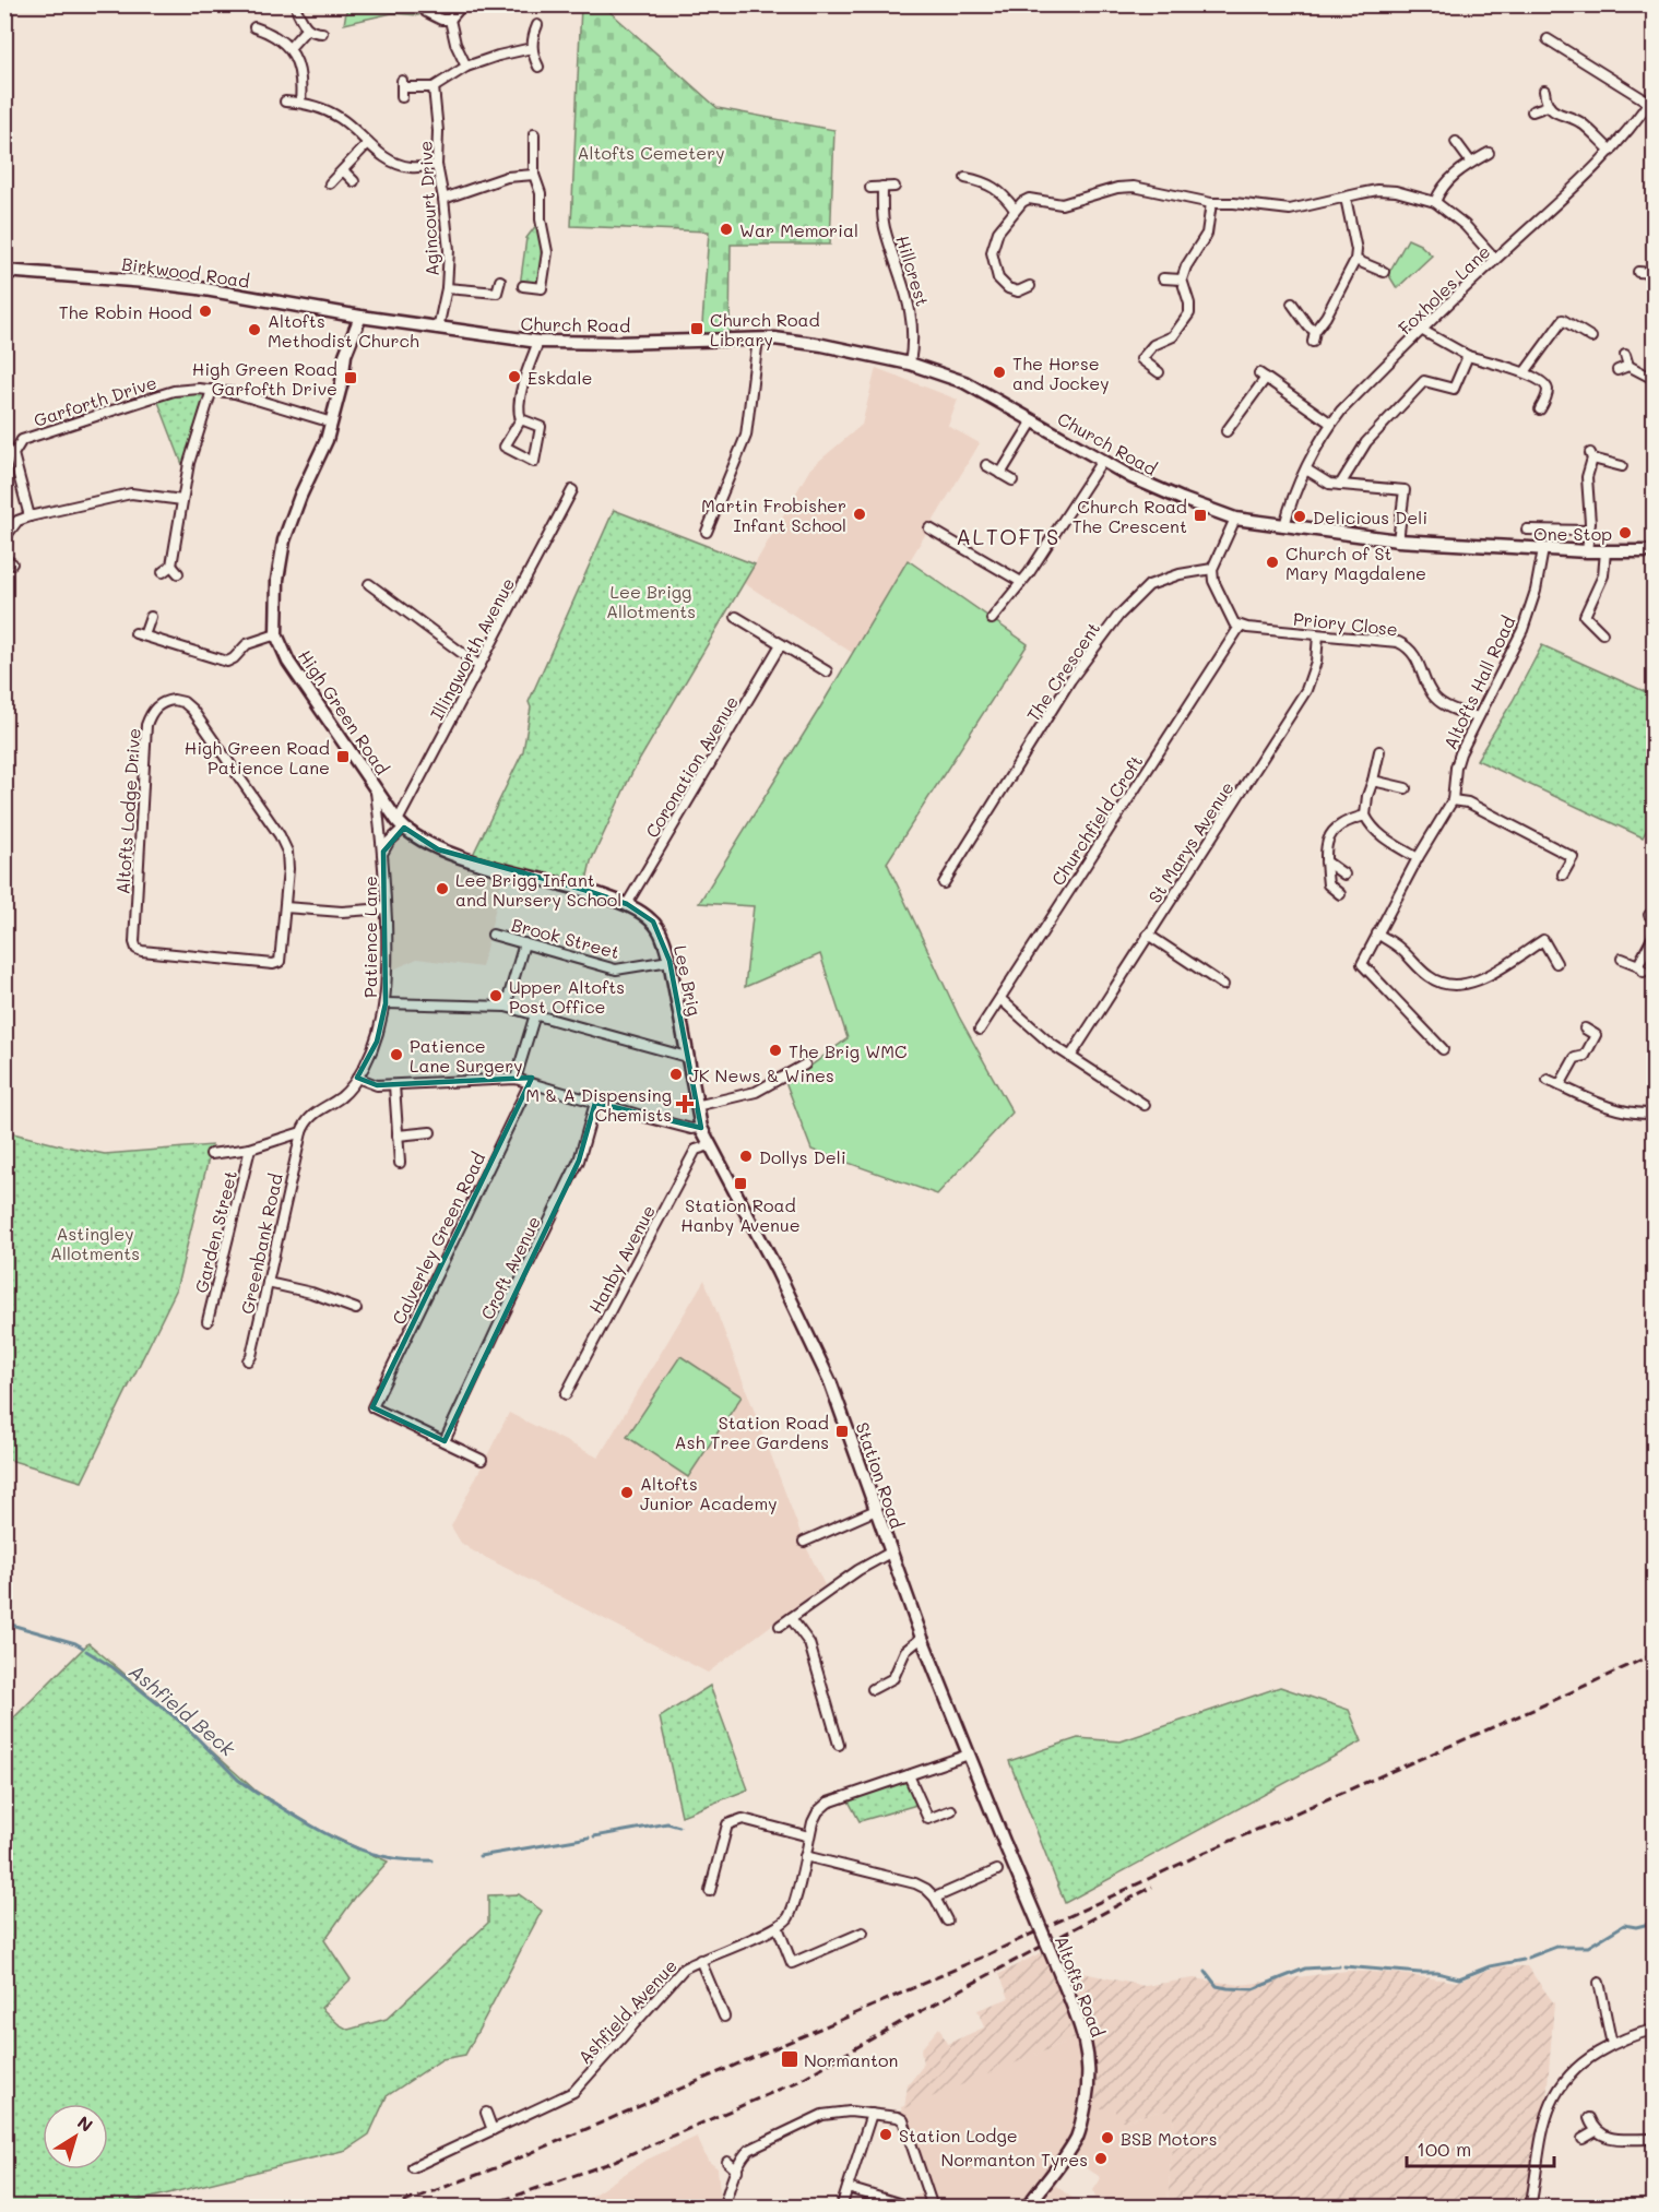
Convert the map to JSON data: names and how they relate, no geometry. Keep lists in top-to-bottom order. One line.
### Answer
{"streets":{"street":["Agincourt Drive","Hillcrest","Birkwood Road","Foxholes Lane","Church Road","Garforth Drive","Priory Close","Illingworth Avenue","The Crescent","Altofts Hall Road","High Green Road","Coronation Avenue","Altofts Lodge Drive","Churchfield Croft","St Marys Avenue","Patience Lane","Brook Street","Lee Brig","Garden Street","Calverley Green Road","Greenbank Road","Hanby Avenue","Croft Avenue","Station Road","Altofts Road","Ashfield Avenue"]},"crossings":[["Agincourt Drive","Church Road"],["Hillcrest","Church Road"],["Birkwood Road","Church Road"],["Birkwood Road","High Green Road"],["Foxholes Lane","Church Road"],["Church Road","Altofts Hall Road"],["Church Road","High Green Road"],["Garforth Drive","High Green Road"],["Priory Close","Altofts Hall Road"],["Priory Close","Churchfield Croft"],["Priory Close","St Marys Avenue"],["Illingworth Avenue","High Green Road"],["Illingworth Avenue","Patience Lane"],["Illingworth Avenue","Lee Brig"],["High Green Road","Patience Lane"],["High Green Road","Lee Brig"],["Coronation Avenue","Lee Brig"],["Patience Lane","Lee Brig"],["Patience Lane","Greenbank Road"],["Brook Street","Lee Brig"],["Lee Brig","Station Road"],["Calverley Green Road","Croft Avenue"],["Hanby Avenue","Station Road"],["Station Road","Altofts Road"]],"districts":["ALTOFTS"],"water":["Ashfield Beck"],"parks":["Altofts Cemetery","Lee Brigg Allotments","Astingley Allotments"],"places":{"other":["War Memorial","The Robin Hood","Altofts Methodist Church","The Horse and Jockey","Eskdale","Martin Frobisher Infant School","Delicious Deli","One Stop","Church of St Mary Magdalene","Lee Brigg Infant and Nursery School","Upper Altofts Post Office","The Brig WMC","Patience Lane Surgery","JK News & Wines","Dollys Deli","Altofts Junior Academy","Station Lodge","BSB Motors","Normanton Tyres"],"transit":["Church Road Library","High Green Road Garfofth Drive","Church Road The Crescent","High Green Road Patience Lane","Station Road Hanby Avenue","Station Road Ash Tree Gardens","Normanton"],"health":["M & A Dispensing Chemists"]},"scale_bar":"100 m","north":"top right"}
